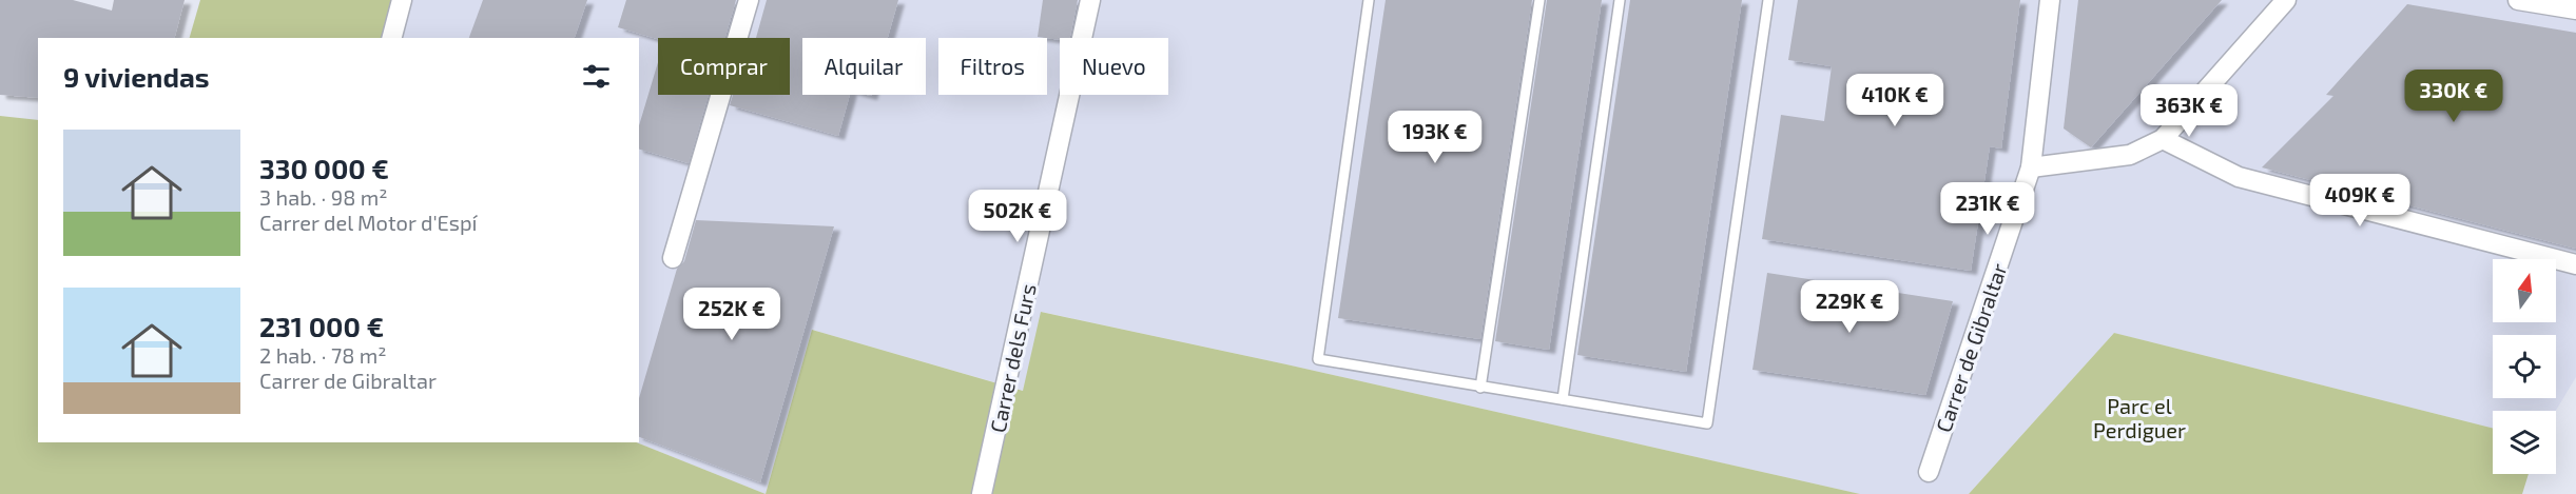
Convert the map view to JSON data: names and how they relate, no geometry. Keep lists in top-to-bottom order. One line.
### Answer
{"streets":{"street":["Carrer de Gibraltar","Carrer dels Furs"]},"parks":["Parc el Perdiguer"],"north":"top","page":{"chip":["Comprar","Alquilar","Filtros","Nuevo"],"heading":"9 viviendas","price":["330K €","410K €","363K €","193K €","409K €","231K €","502K €","229K €","252K €"],"list":[{"name":"330 000 €","note":"3 hab. · 98 m² · Carrer del Motor d'Espí"},{"name":"231 000 €","note":"2 hab. · 78 m² · Carrer de Gibraltar"}]}}
